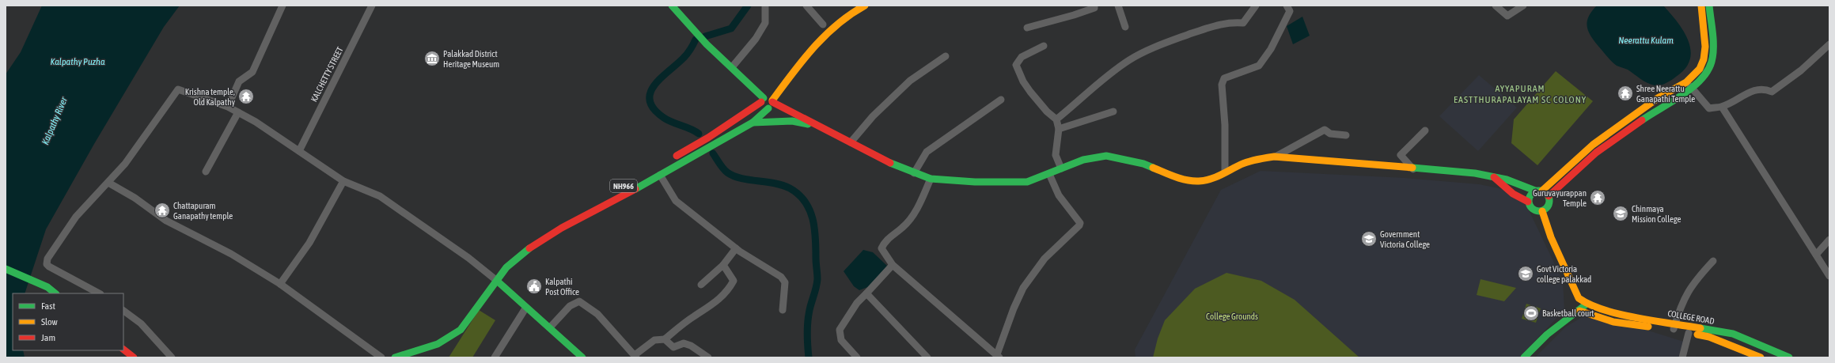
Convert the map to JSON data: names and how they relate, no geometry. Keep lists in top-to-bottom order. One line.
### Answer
{"streets":{"main road":["NH966","COLLEGE ROAD"],"street":["KALCHETTY STREET"]},"districts":["AYYAPURAM EASTTHURAPALAYAM SC COLONY"],"water":["Neerattu Kulam","Kalpathy Puzha","Kalpathy River"],"parks":["College Grounds"],"places":{"museum":["Palakkad District Heritage Museum"],"temple":["Shree Neerattu Ganapathi Temple","Krishna temple, Old Kalpathy","Guruvayurappan Temple","Chattapuram Ganapathy temple"],"school or university":["Chinmaya Mission College","Government Victoria College","Govt Victoria college palakkad"],"public building":["Kalpathi Post Office"],"sports":["Basketball court"]},"legend":["Fast","Slow","Jam"]}
